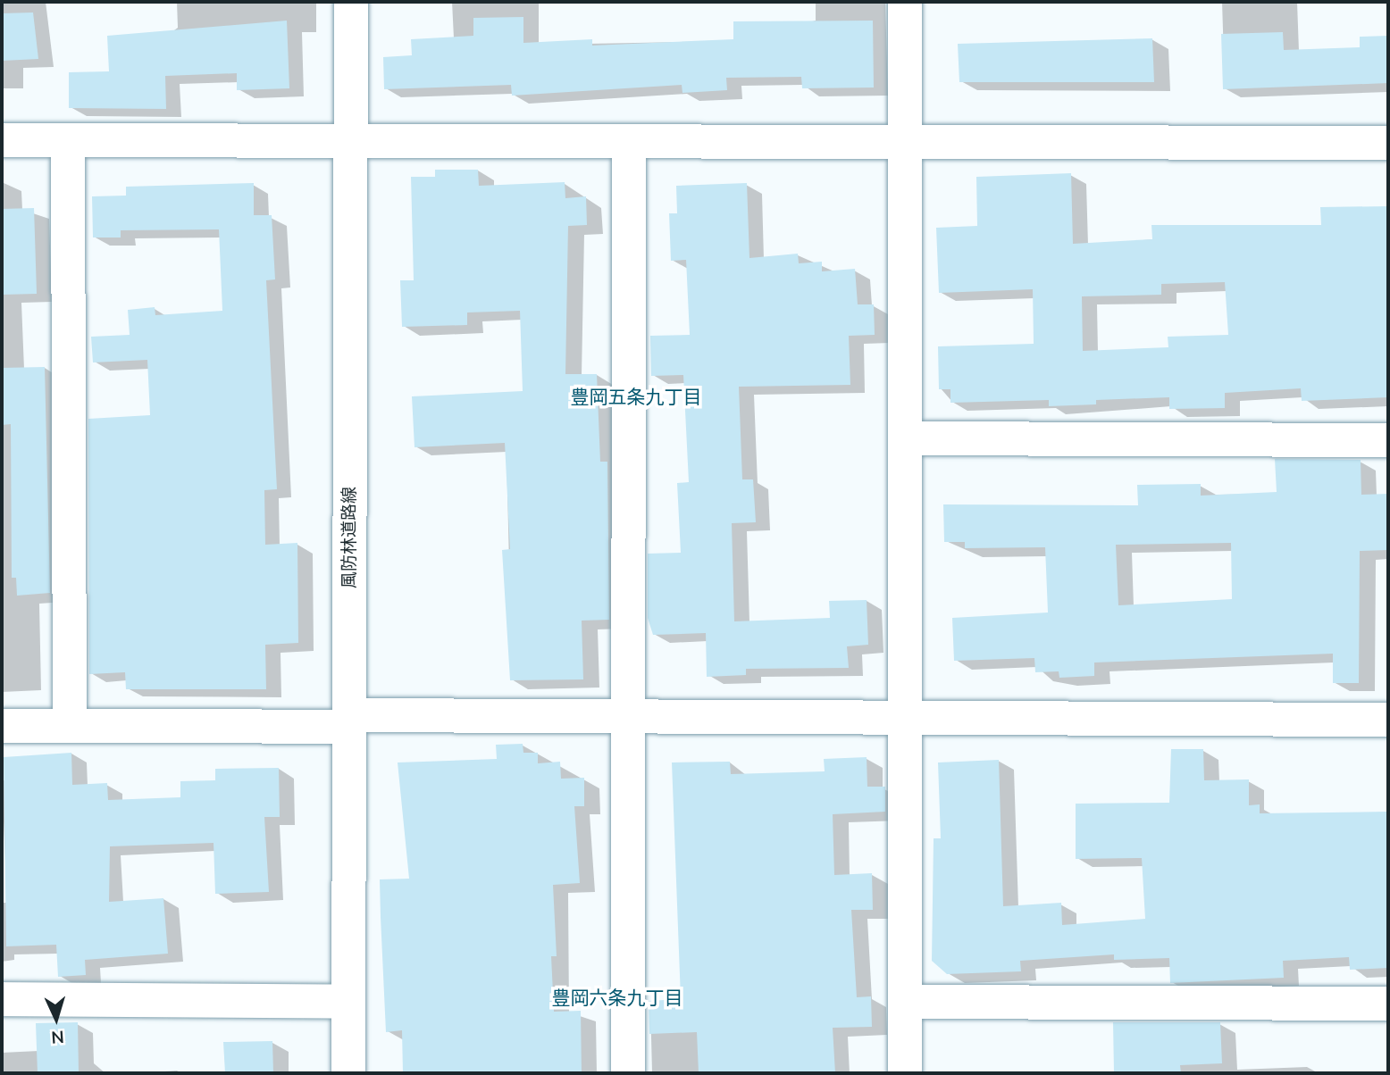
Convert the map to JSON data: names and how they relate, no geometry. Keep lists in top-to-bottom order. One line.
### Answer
{"streets":{"street":["風防林道路線"]},"districts":["豊岡五条九丁目","豊岡六条九丁目"],"north":"bottom"}
